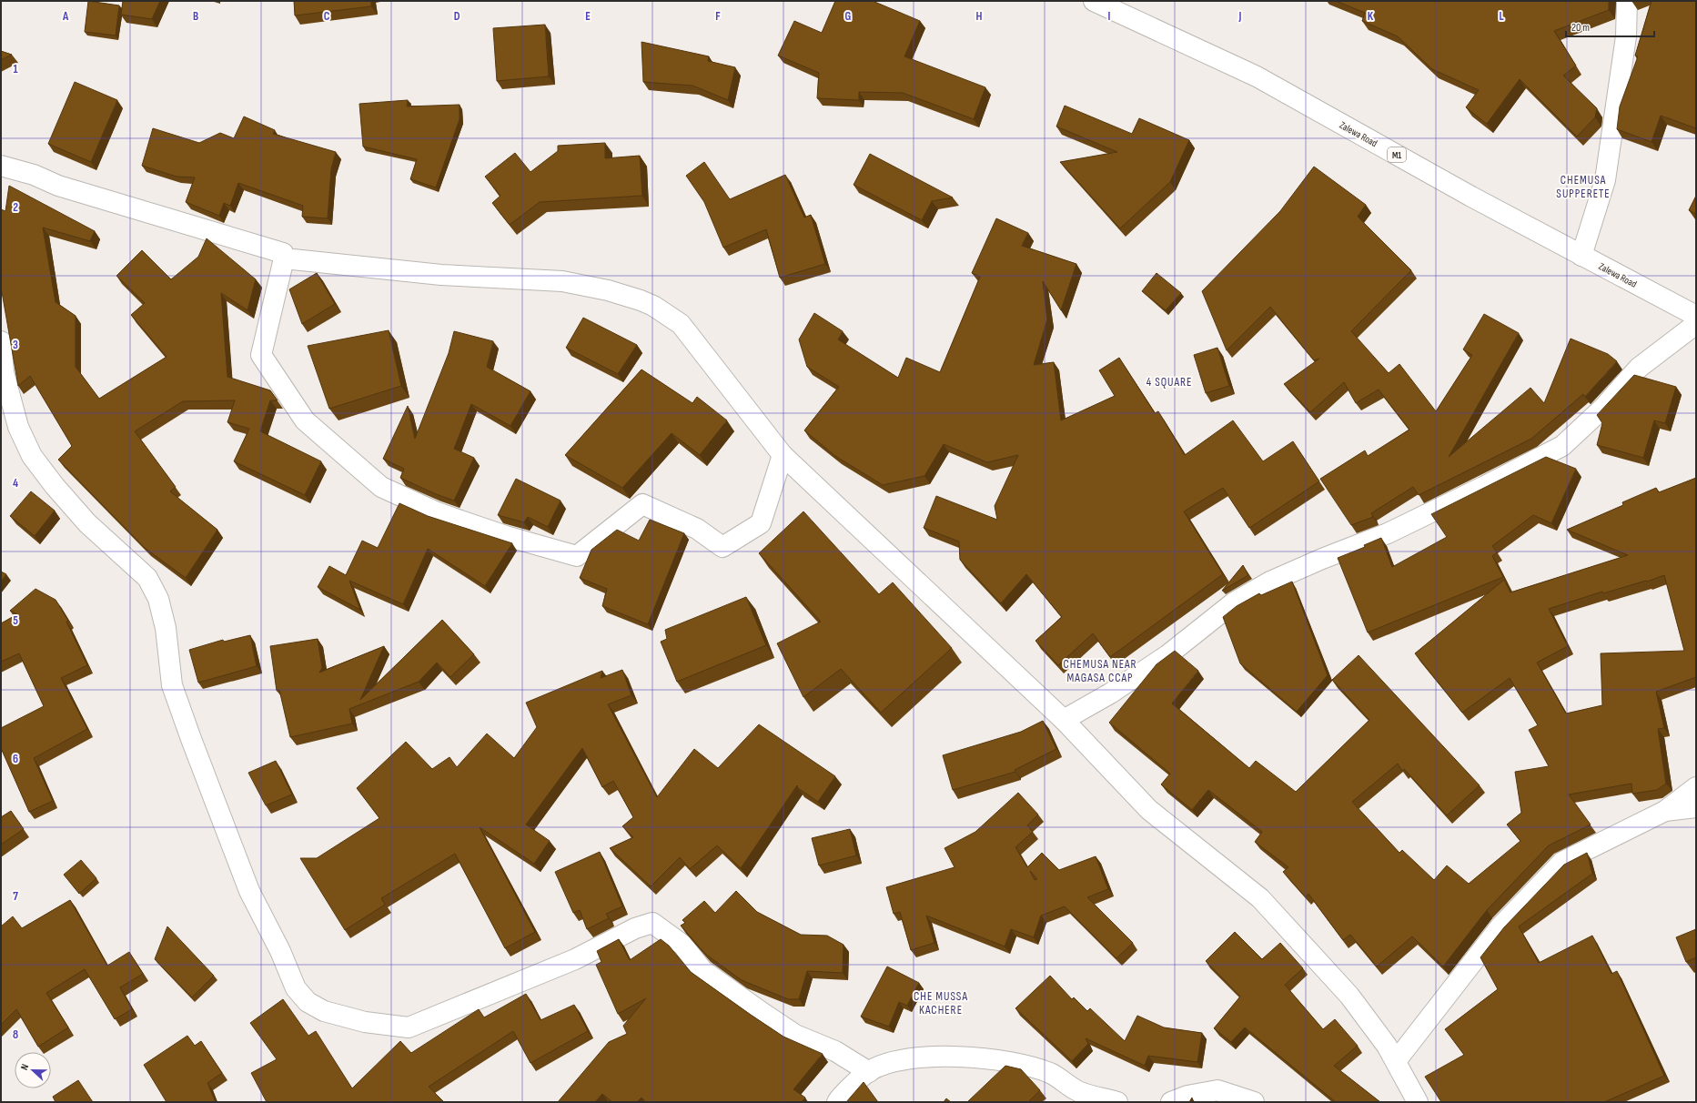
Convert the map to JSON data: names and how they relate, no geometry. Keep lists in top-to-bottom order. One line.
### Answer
{"streets":{"main road":["Zalewa Road","M1"]},"districts":["CHEMUSA SUPPERETE","4 SQUARE","CHEMUSA NEAR MAGASA CCAP","CHE MUSSA KACHERE"],"scale_bar":"20 m","north":"left","grid":{"columns":["A","B","C","D","E","F","G","H","I","J","K","L"],"rows":["1","2","3","4","5","6","7","8"]}}
